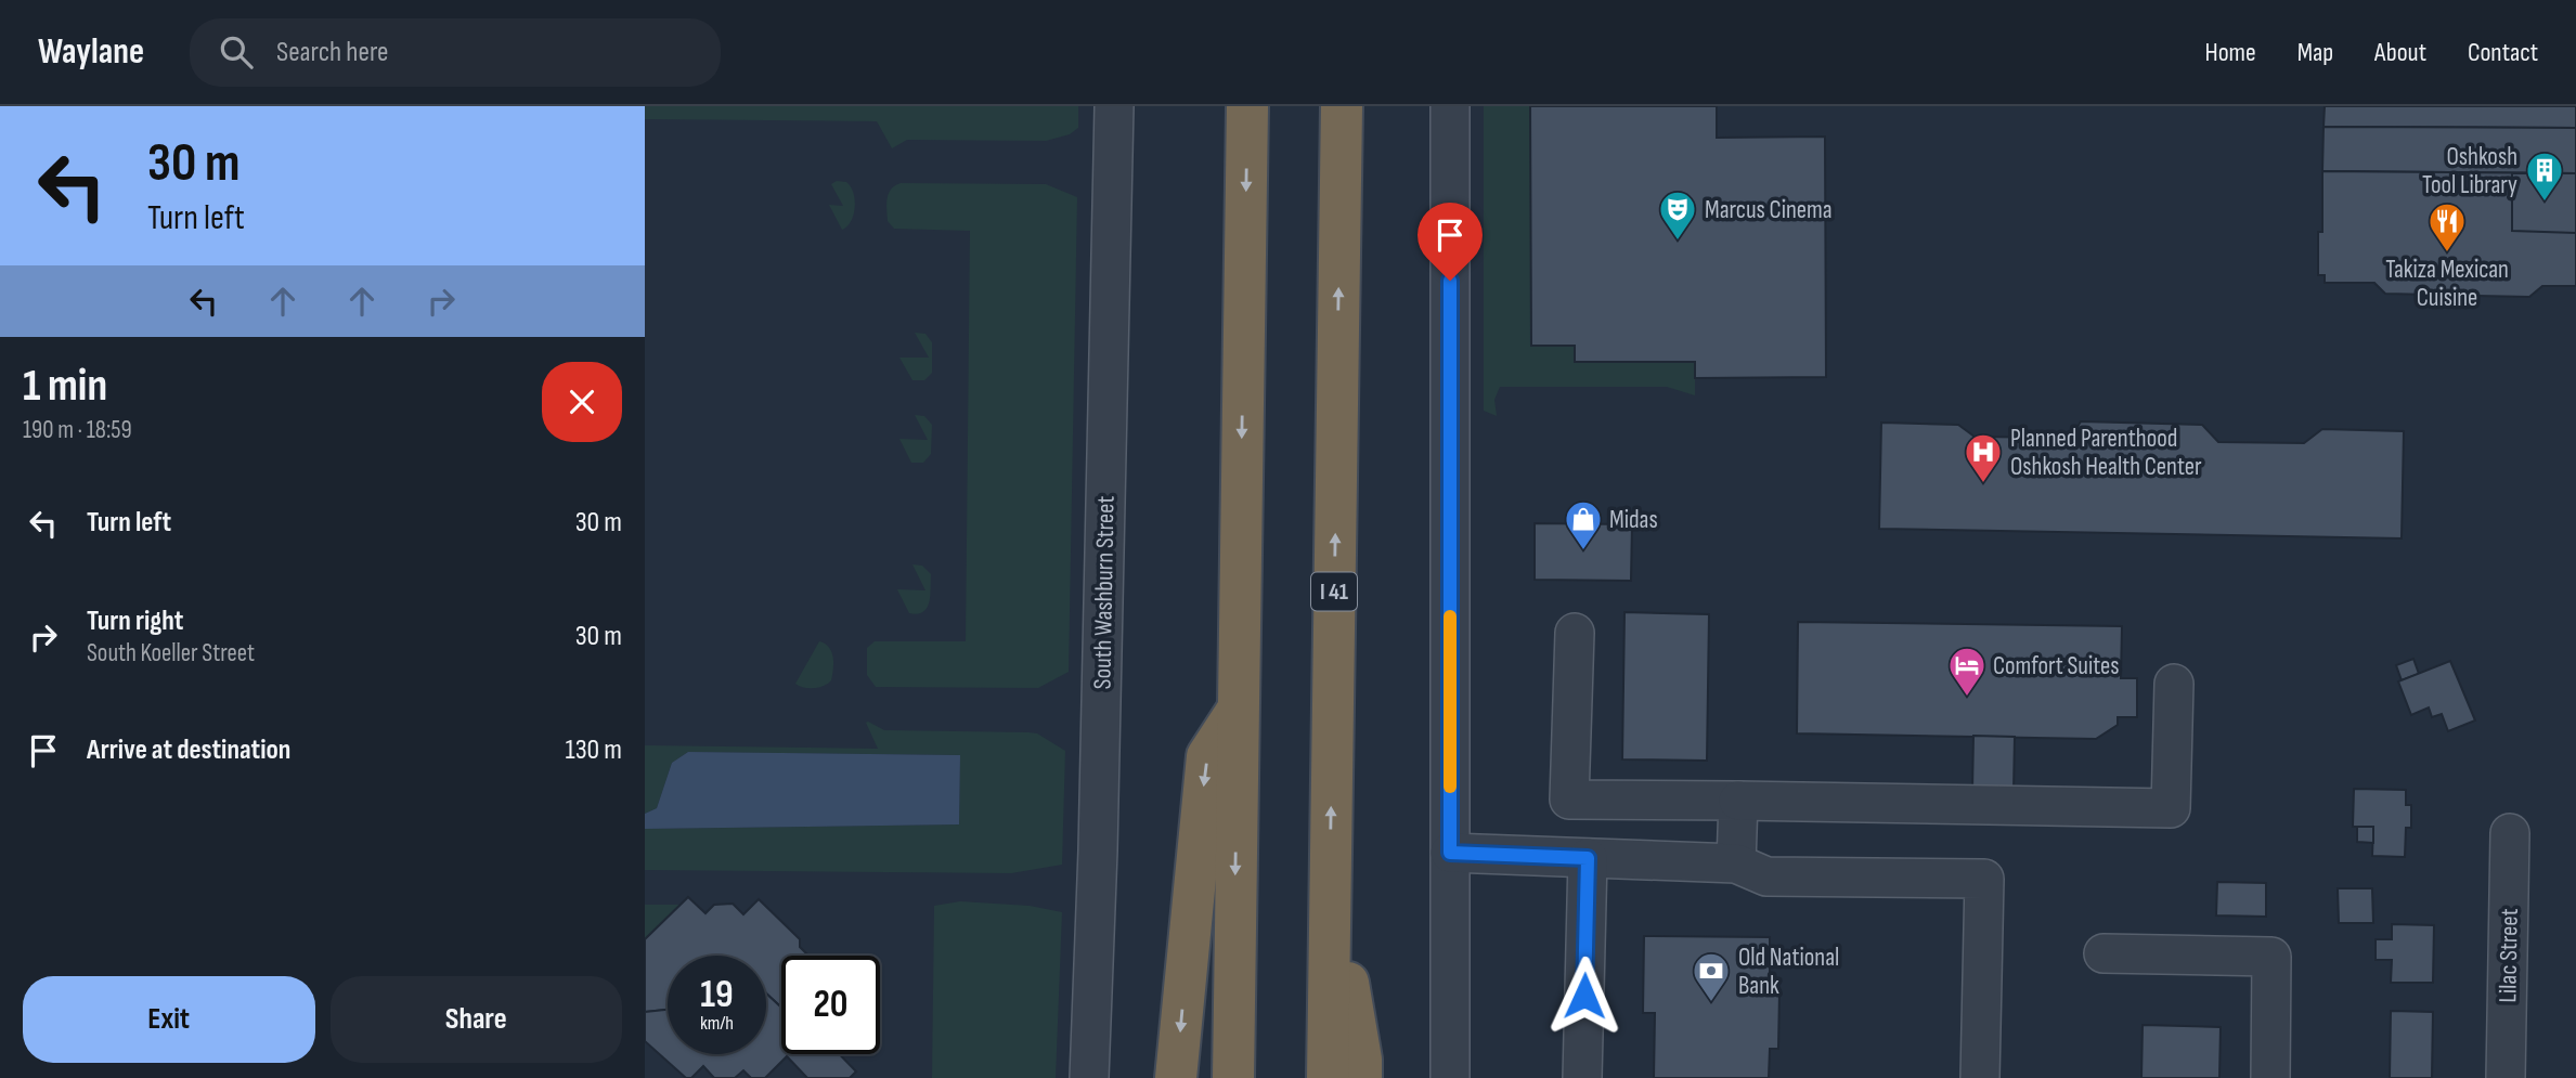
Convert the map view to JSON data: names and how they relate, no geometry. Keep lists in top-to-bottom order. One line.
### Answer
{"streets":{"highway":["I 41"],"street":["South Washburn Street","Lilac Street"]},"places":{"building":["Oshkosh Tool Library"],"theatre":["Marcus Cinema"],"restaurant":["Takiza Mexican Cuisine"],"hospital":["Planned Parenthood Oshkosh Health Center"],"shop":["Midas"],"hotel":["Comfort Suites"],"bank":["Old National Bank"]},"page":{"header":"Waylane","search":"Search here","nav":["Home","Map","About","Contact"],"turn":["30 m","Turn left"],"heading":["1 min","190 m · 18:59"],"list":[{"name":"Turn left","value":"30 m"},{"name":"Turn right","note":"South Koeller Street","value":"30 m"},{"name":"Arrive at destination","value":"130 m"}],"speed":"19 km/h","limit":"20","buttons":["Exit","Share"]}}
